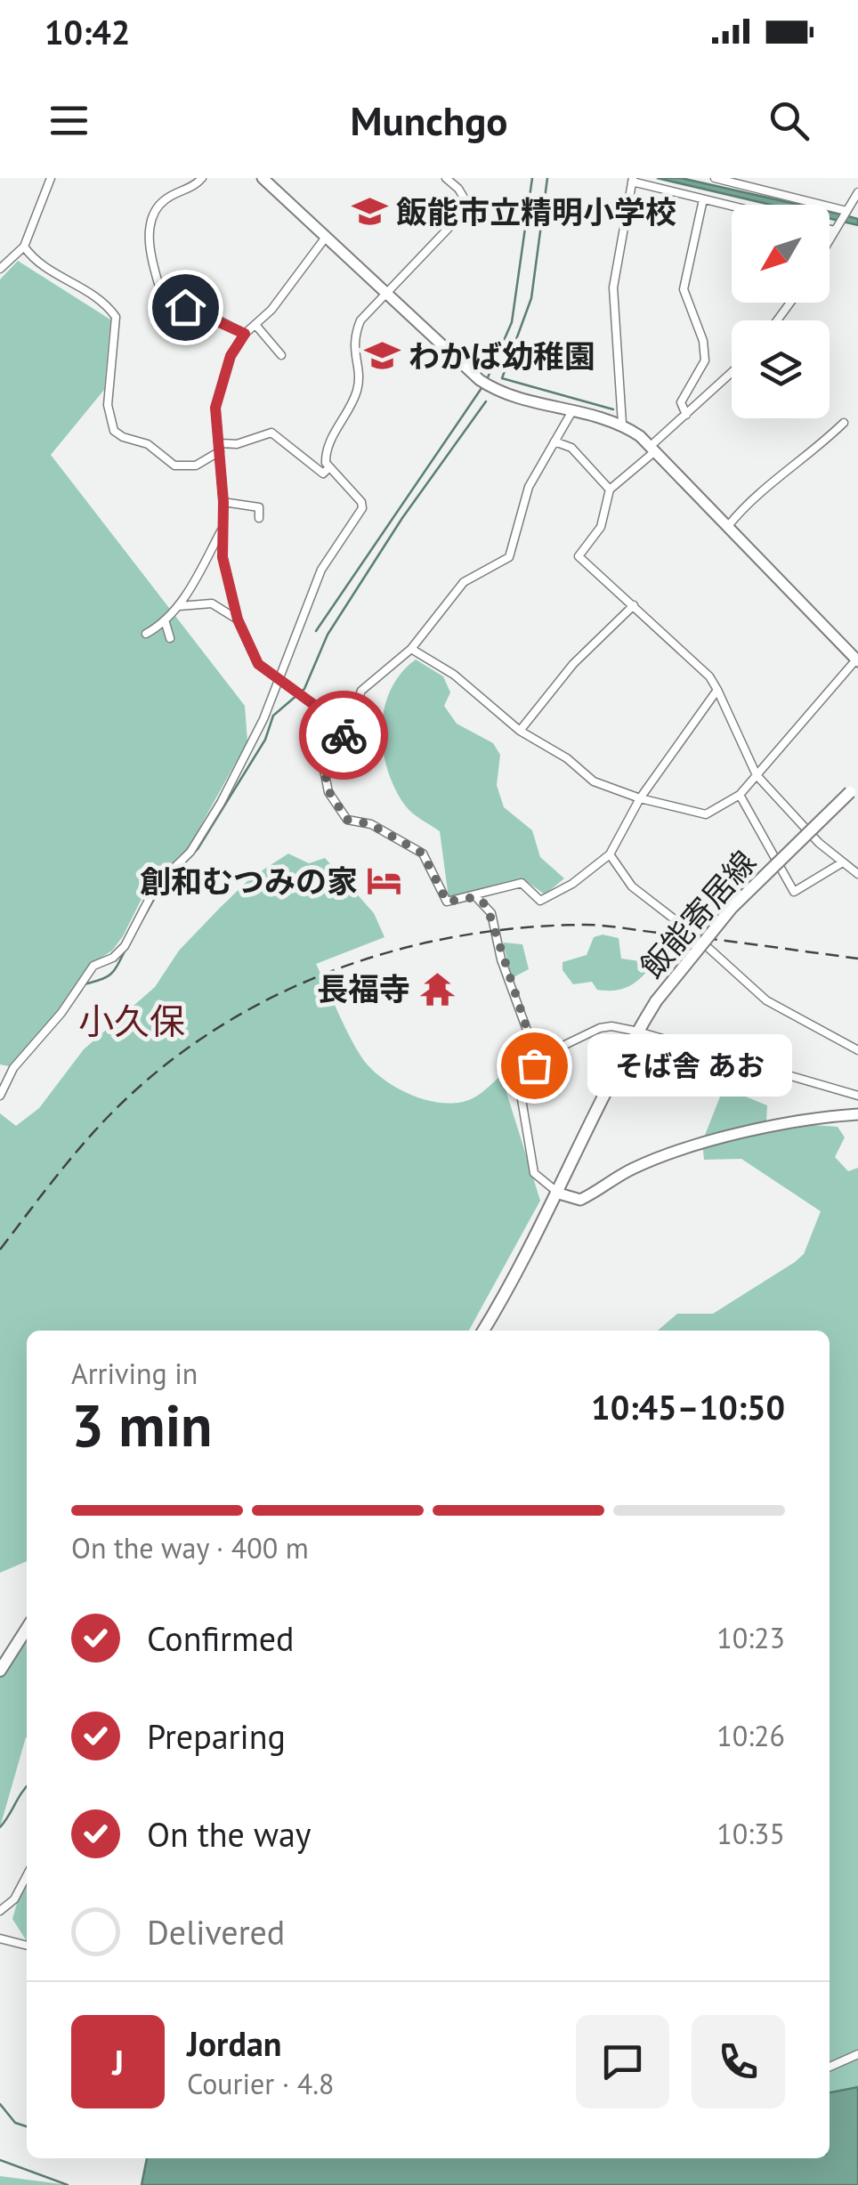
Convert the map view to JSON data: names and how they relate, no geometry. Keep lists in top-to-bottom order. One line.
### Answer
{"streets":{"main road":["飯能寄居線"]},"districts":["小久保"],"places":{"school or university":["飯能市立精明小学校","わかば幼稚園"],"hotel":["創和むつみの家"],"temple":["長福寺"],"other":["そば舎 あお"]},"north":"bottom left","page":{"status":"10:42","header":"Munchgo","bubble":"そば舎 あお","heading":["3 min","Arriving in","10:45–10:50"],"panel":["Jordan","Courier · 4.8"],"bar":"On the way · 400 m","list":[["Confirmed","10:23"],["Preparing","10:26"],["On the way","10:35"],"Delivered"],"round":"J"}}
